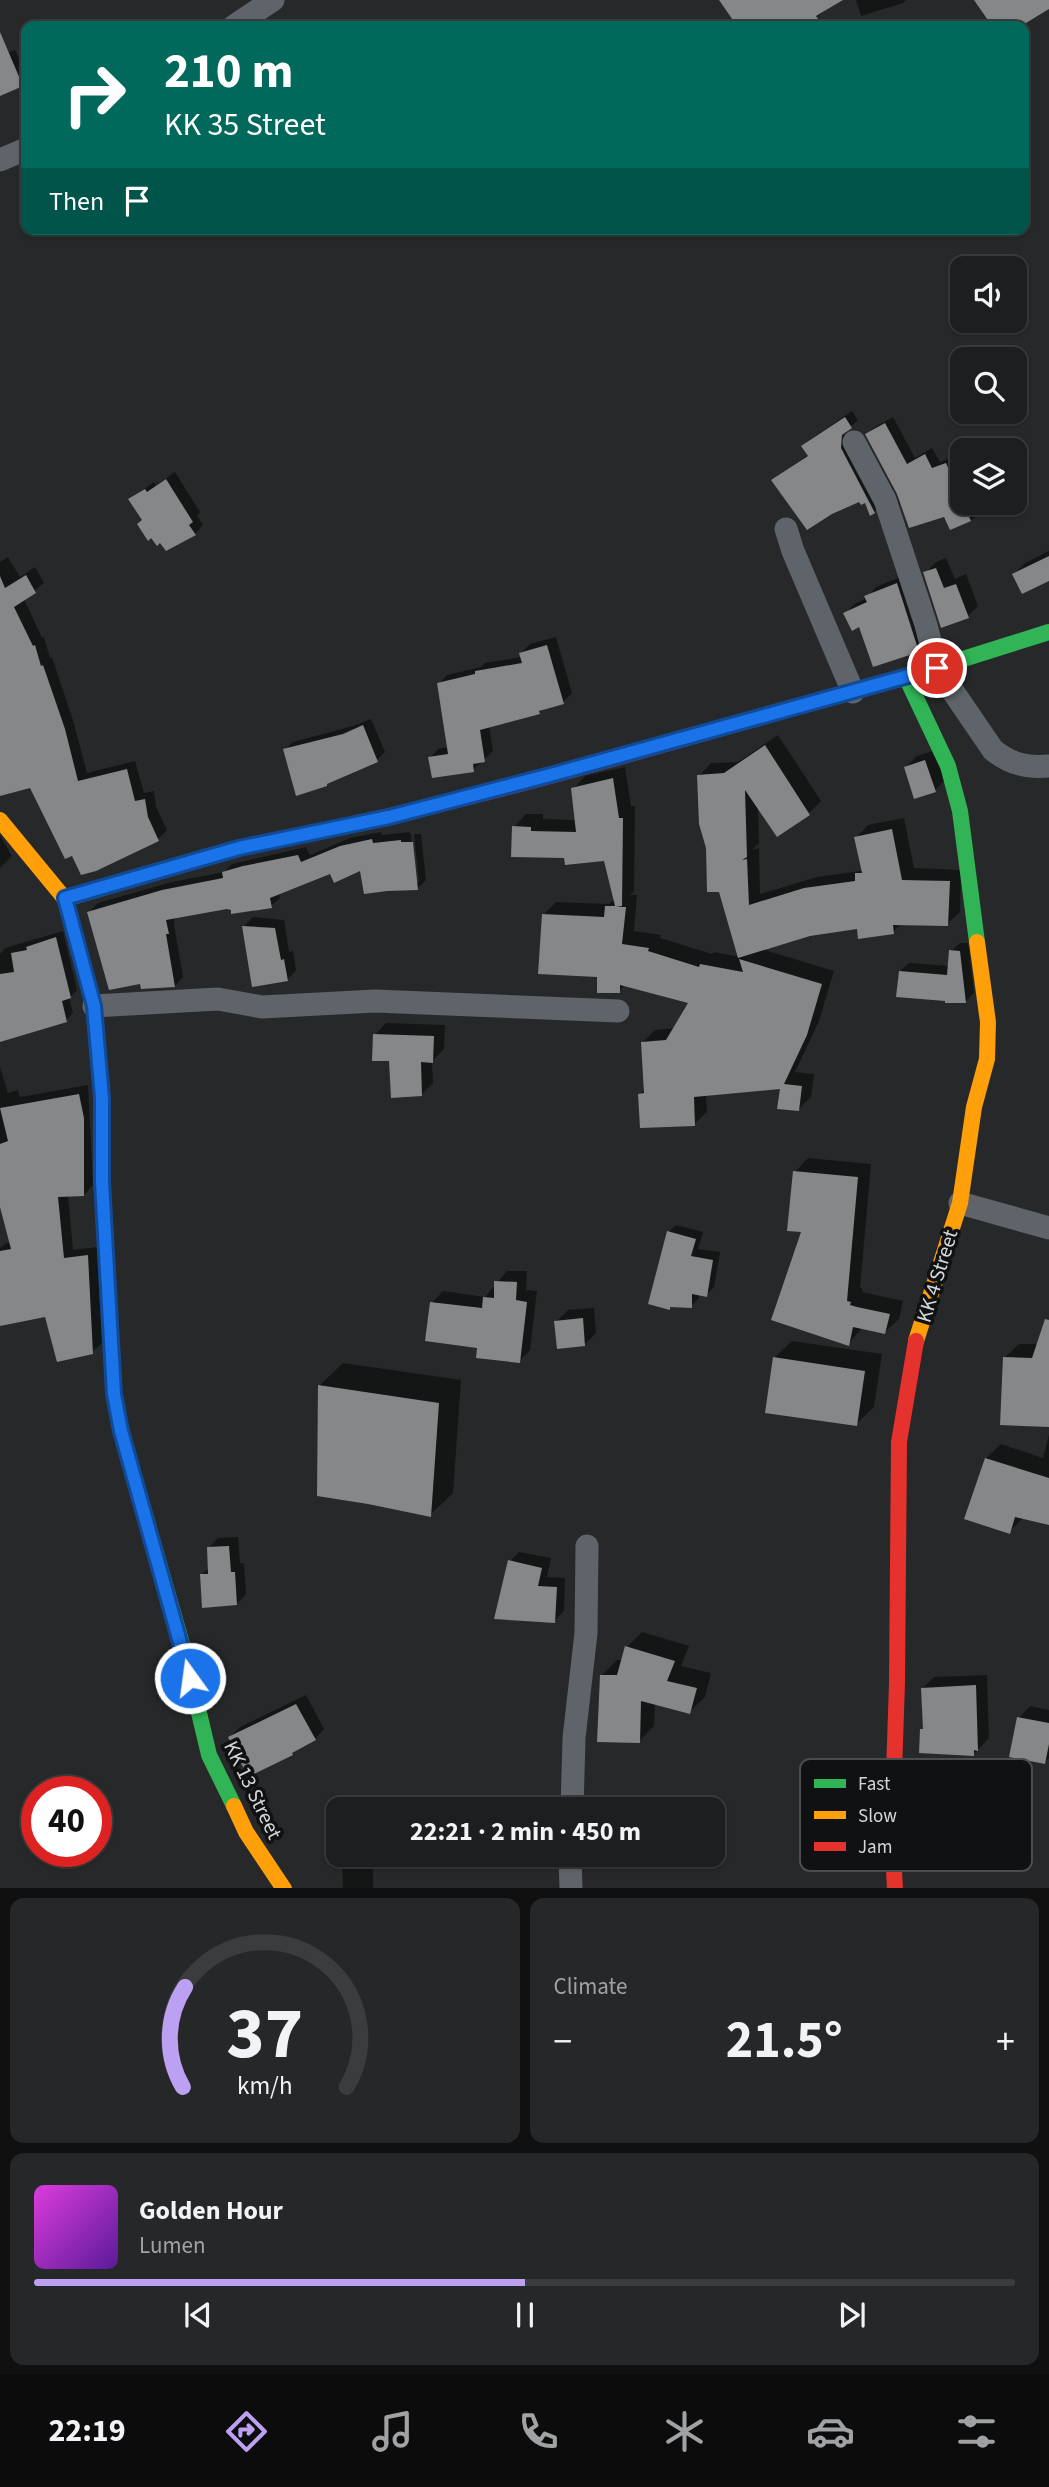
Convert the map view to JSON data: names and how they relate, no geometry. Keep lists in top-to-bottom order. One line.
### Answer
{"streets":{"street":["KK 4 Street","KK 13 Street"]},"legend":["Fast","Slow","Jam"],"page":{"turn":["210 m","KK 35 Street"],"then":"Then","limit":"40","trip":"22:21 · 2 min · 450 m","tile":"Climate","heat":["−","21.5°","+"],"song":["Golden Hour","Lumen"],"tabs":"22:19","gauge":["37","km/h"]}}
